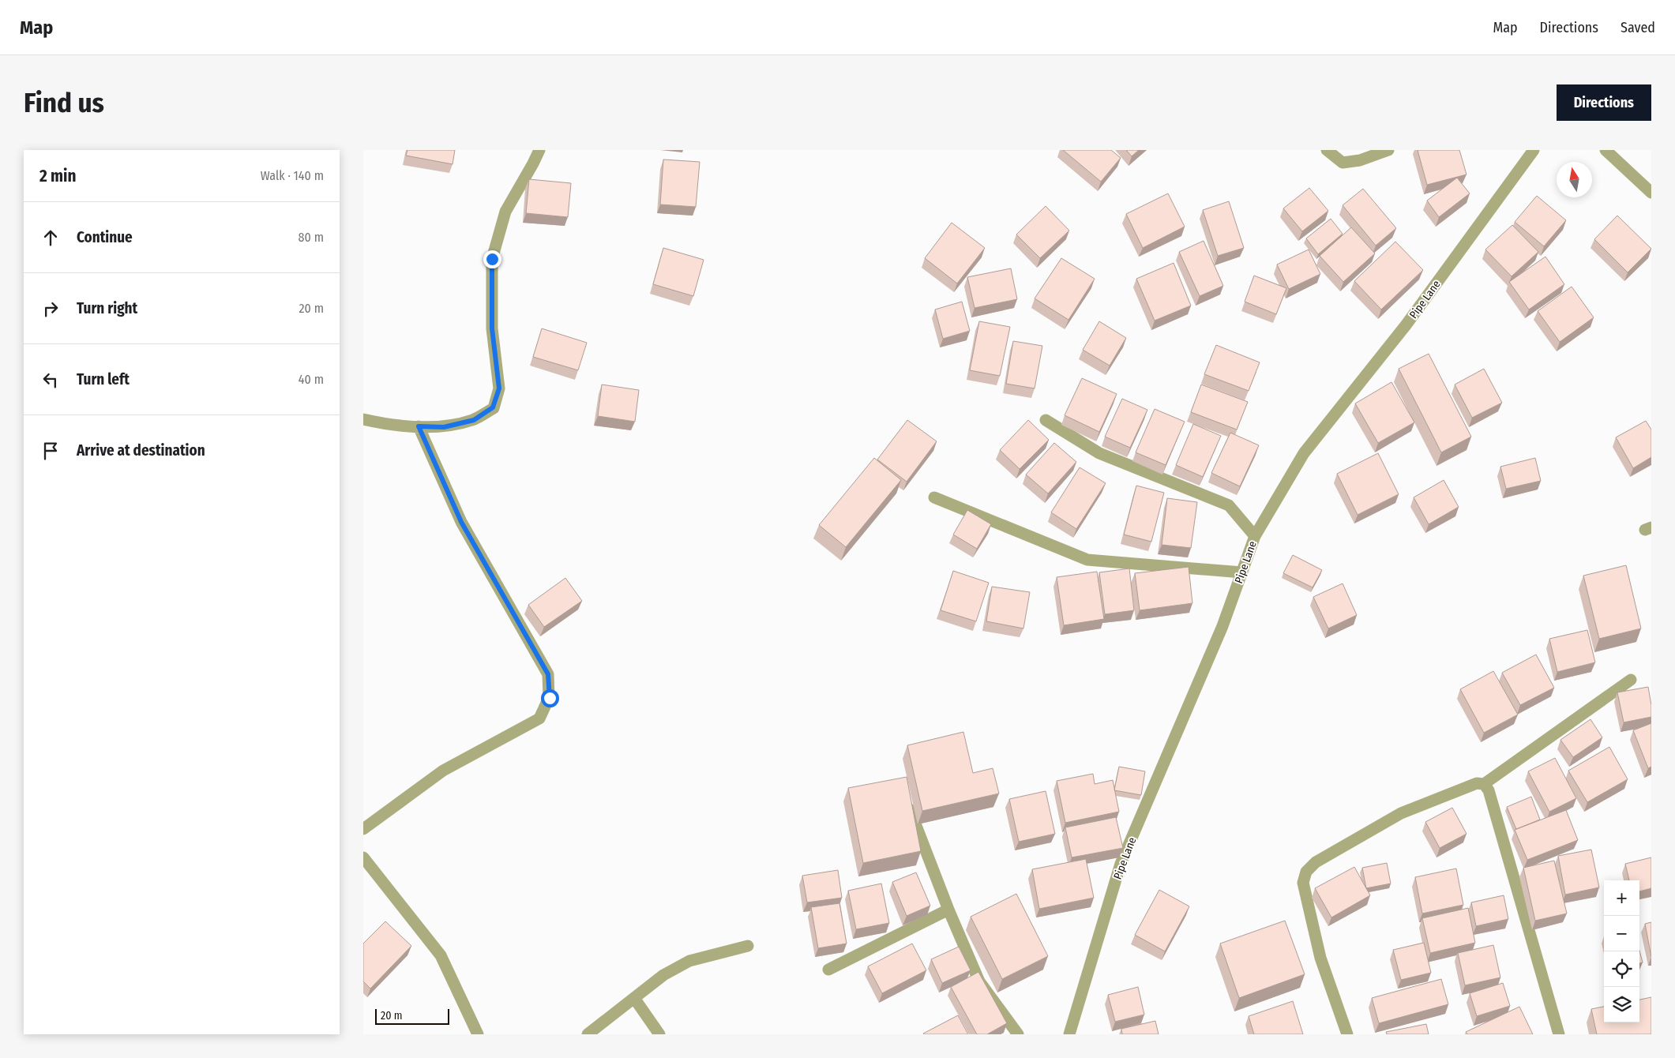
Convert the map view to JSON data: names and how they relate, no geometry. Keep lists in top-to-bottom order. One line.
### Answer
{"streets":{"street":["Pipe Lane"]},"scale_bar":"20 m","north":"top","page":{"header":"Map","nav":["Map","Directions","Saved"],"buttons":"Directions","title":"Find us","heading":["2 min","Walk · 140 m"],"list":[["Continue","80 m"],["Turn right","20 m"],["Turn left","40 m"],"Arrive at destination"],"map_buttons":["+","−"],"scale":"20 m"}}
